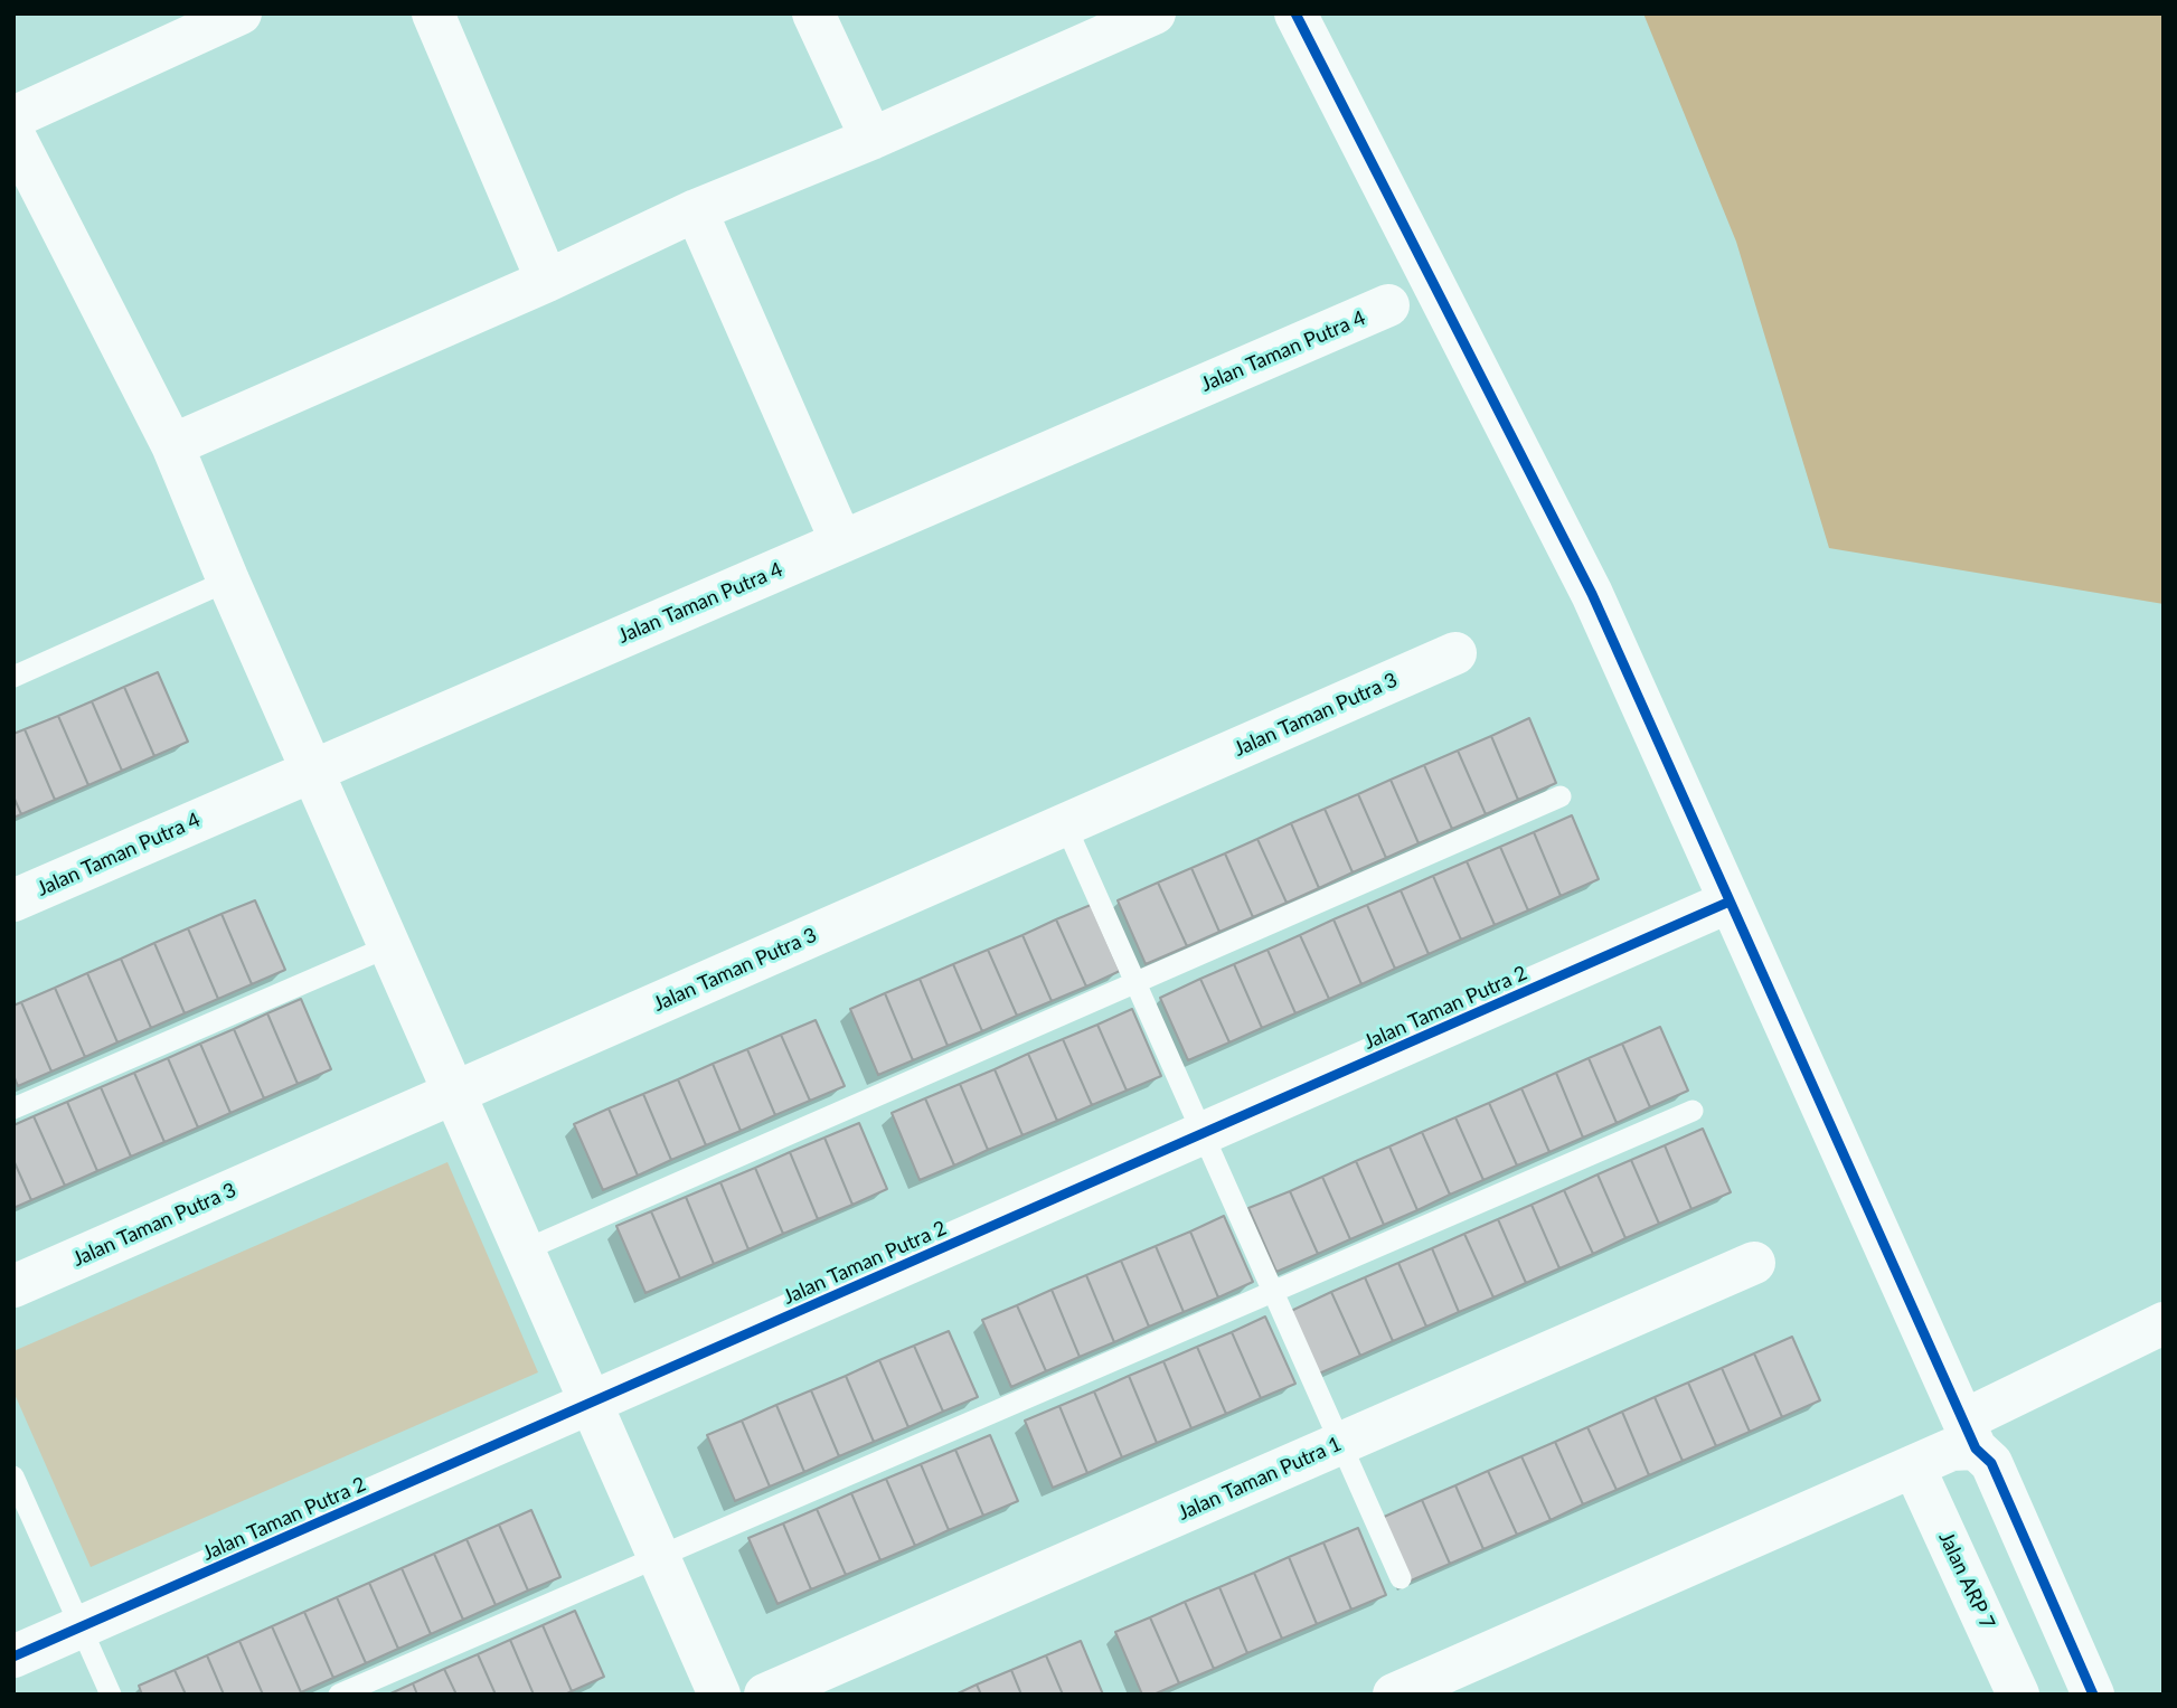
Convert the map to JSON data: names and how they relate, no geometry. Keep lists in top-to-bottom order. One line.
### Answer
{"streets":{"street":["Jalan Taman Putra 4","Jalan Taman Putra 3","Jalan Taman Putra 2","Jalan Taman Putra 1","Jalan ARP 7"]}}
